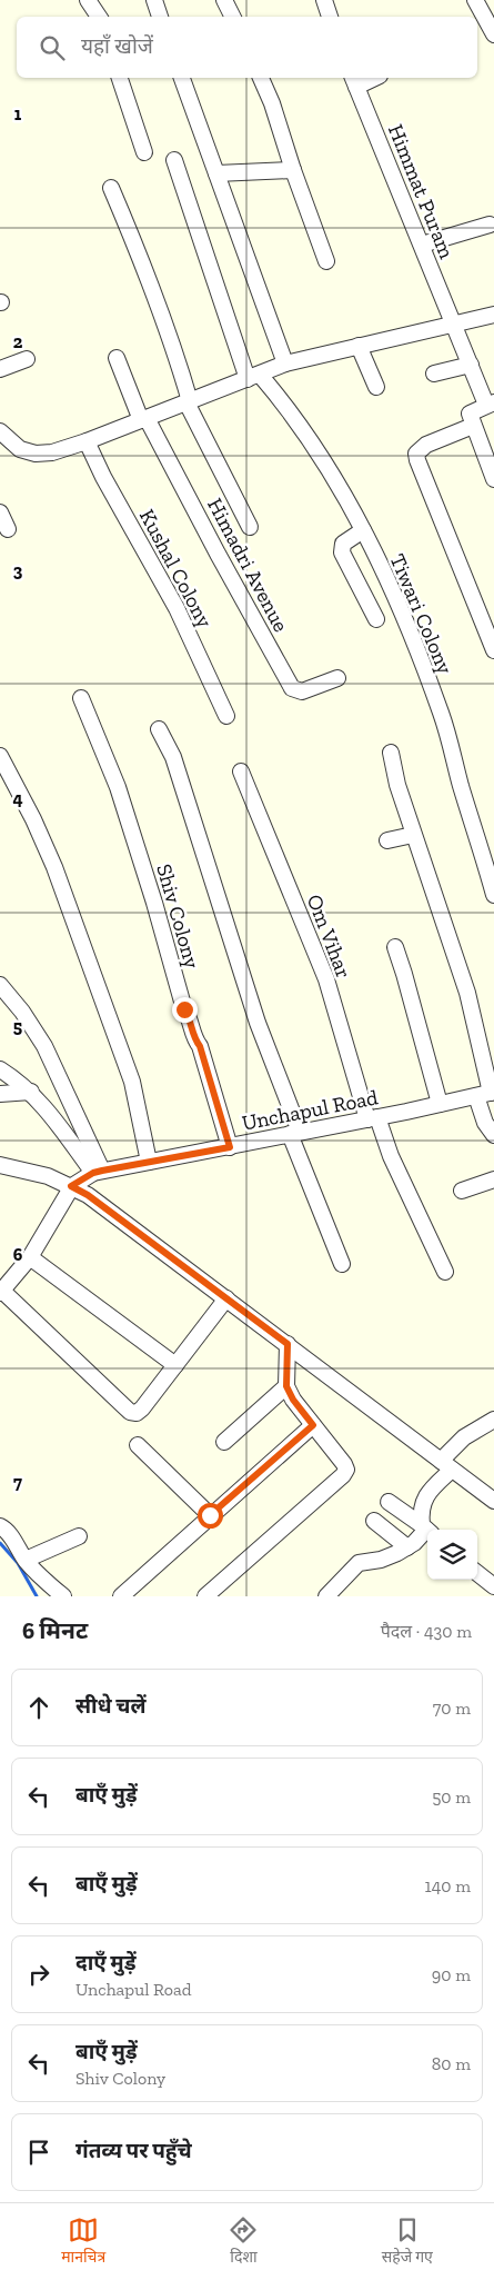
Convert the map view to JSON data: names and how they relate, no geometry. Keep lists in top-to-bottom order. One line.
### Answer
{"streets":{"street":["Himmat Puram","Himadri Avenue","Kushal Colony","Tiwari Colony","Shiv Colony","Om Vihar","Unchapul Road"]},"crossings":[["Shiv Colony","Unchapul Road"],["Om Vihar","Unchapul Road"]],"page":{"search":"यहाँ खोजें","heading":["6 मिनट","पैदल · 430 m"],"list":[["सीधे चलें","70 m"],["बाएँ मुड़ें","50 m"],["बाएँ मुड़ें","140 m"],["दाएँ मुड़ें","Unchapul Road","90 m"],["बाएँ मुड़ें","Shiv Colony","80 m"],"गंतव्य पर पहुँचे"],"nav":["मानचित्र","दिशा","सहेजे गए"]},"grid":{"rows":["1","2","3","4","5","6","7"]}}
